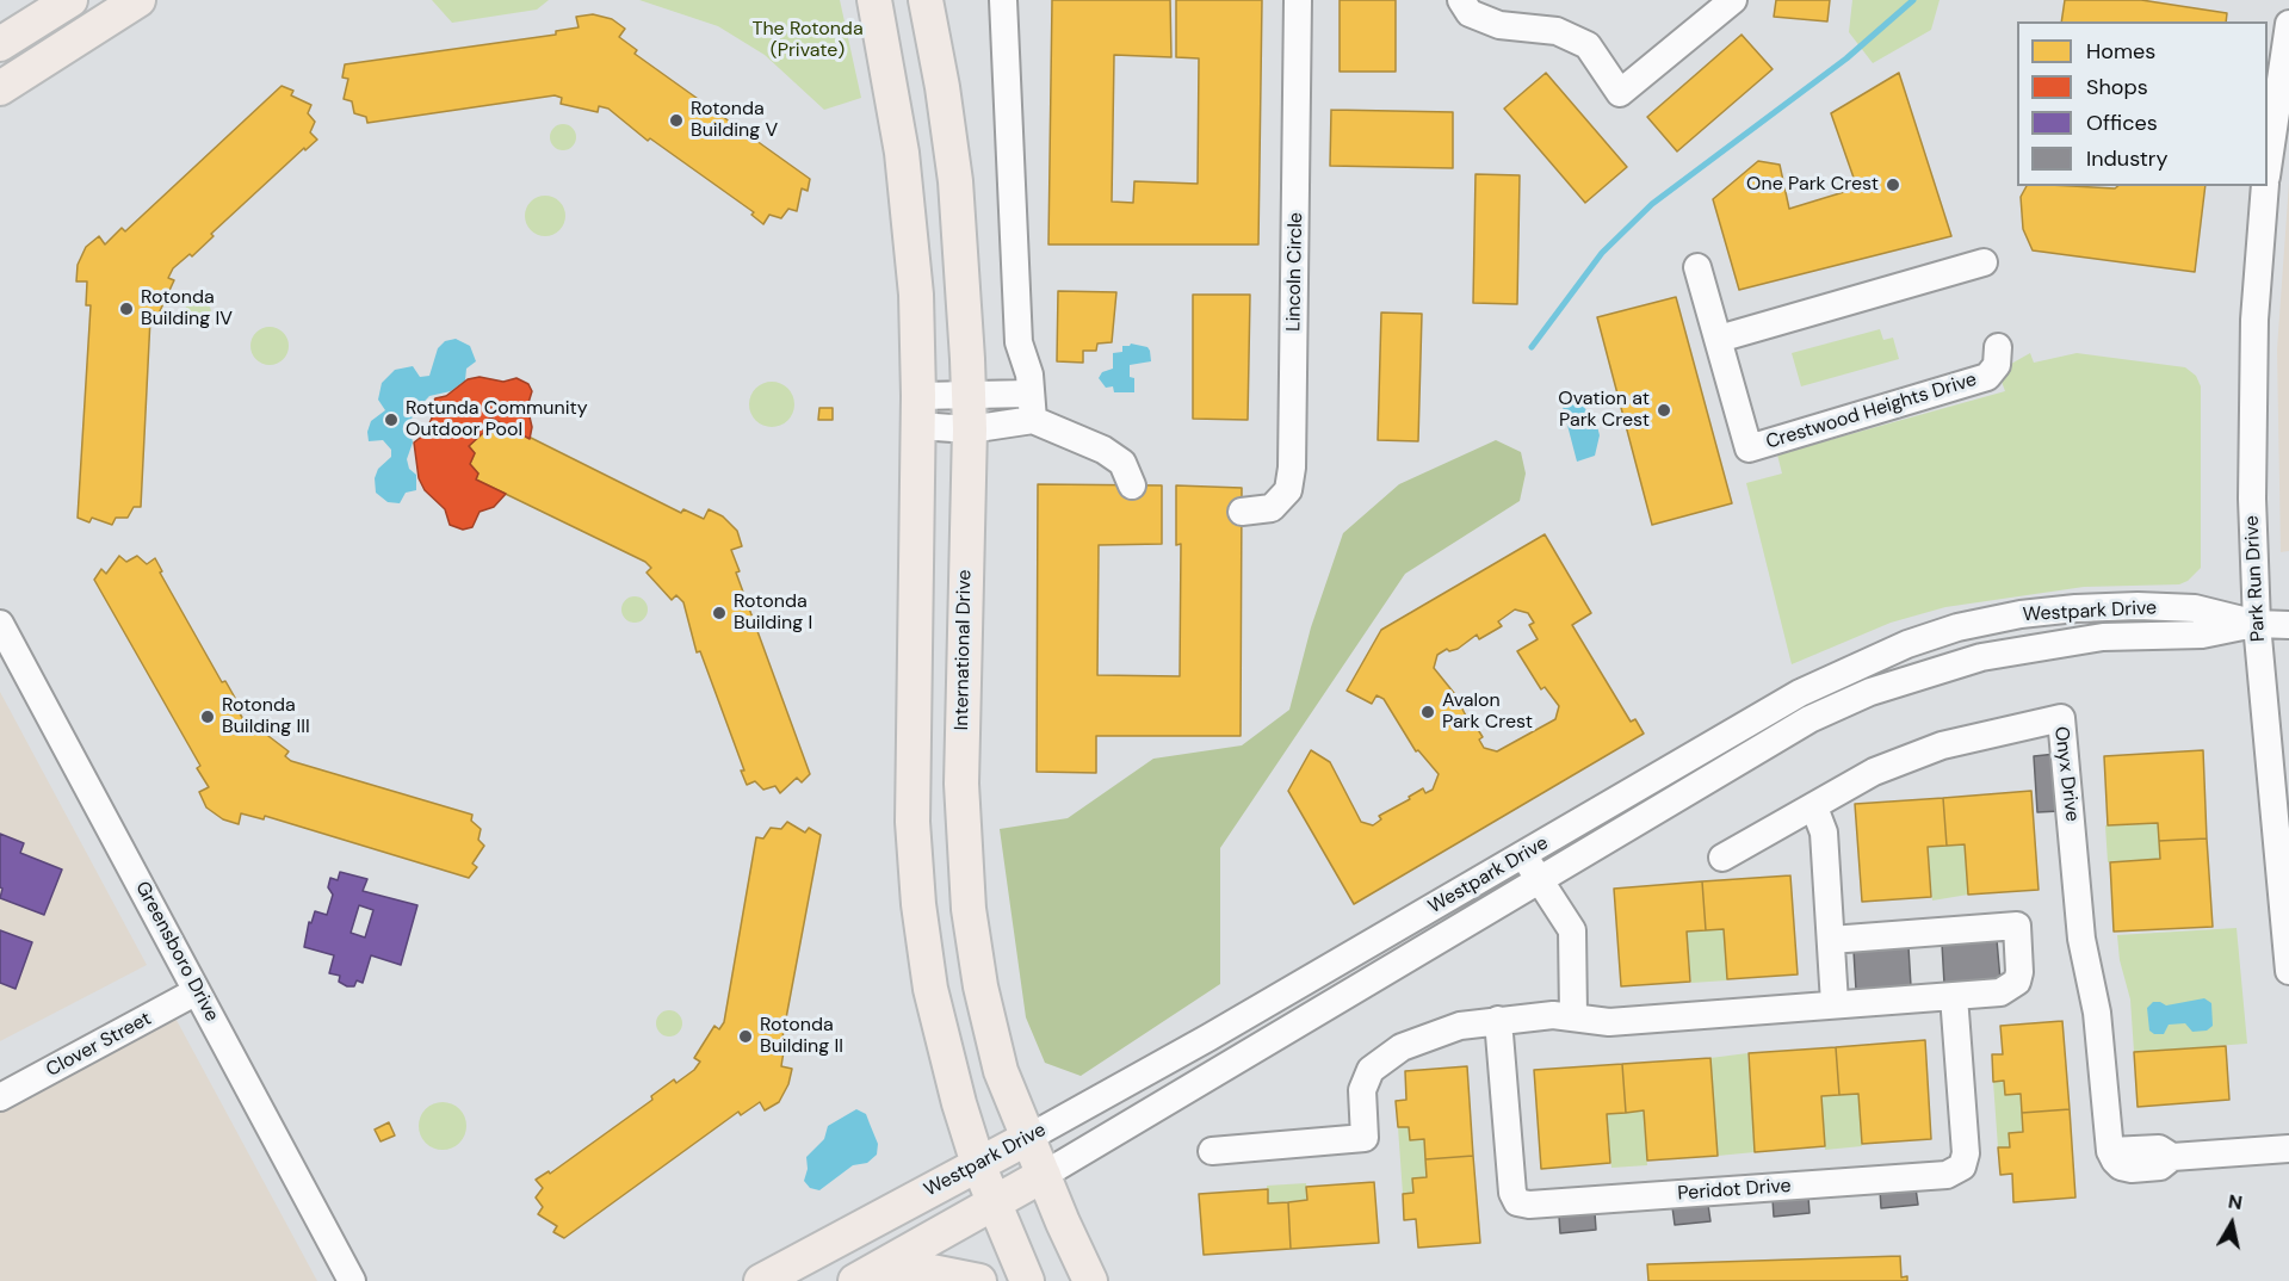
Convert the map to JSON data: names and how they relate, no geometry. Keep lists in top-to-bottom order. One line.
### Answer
{"streets":{"main road":["Westpark Drive","International Drive"],"street":["Lincoln Circle","Crestwood Heights Drive","Park Run Drive","Onyx Drive","Greensboro Drive","Clover Street","Peridot Drive"]},"crossings":[["Park Run Drive","Westpark Drive"],["Westpark Drive","International Drive"],["Greensboro Drive","Clover Street"]],"parks":["The Rotonda (Private)"],"places":["Rotonda Building V","One Park Crest","Rotonda Building IV","Ovation at Park Crest","Rotunda Community Outdoor Pool","Rotonda Building I","Avalon Park Crest","Rotonda Building III","Rotonda Building II"],"legend":["Homes","Shops","Offices","Industry"],"north":"top"}
